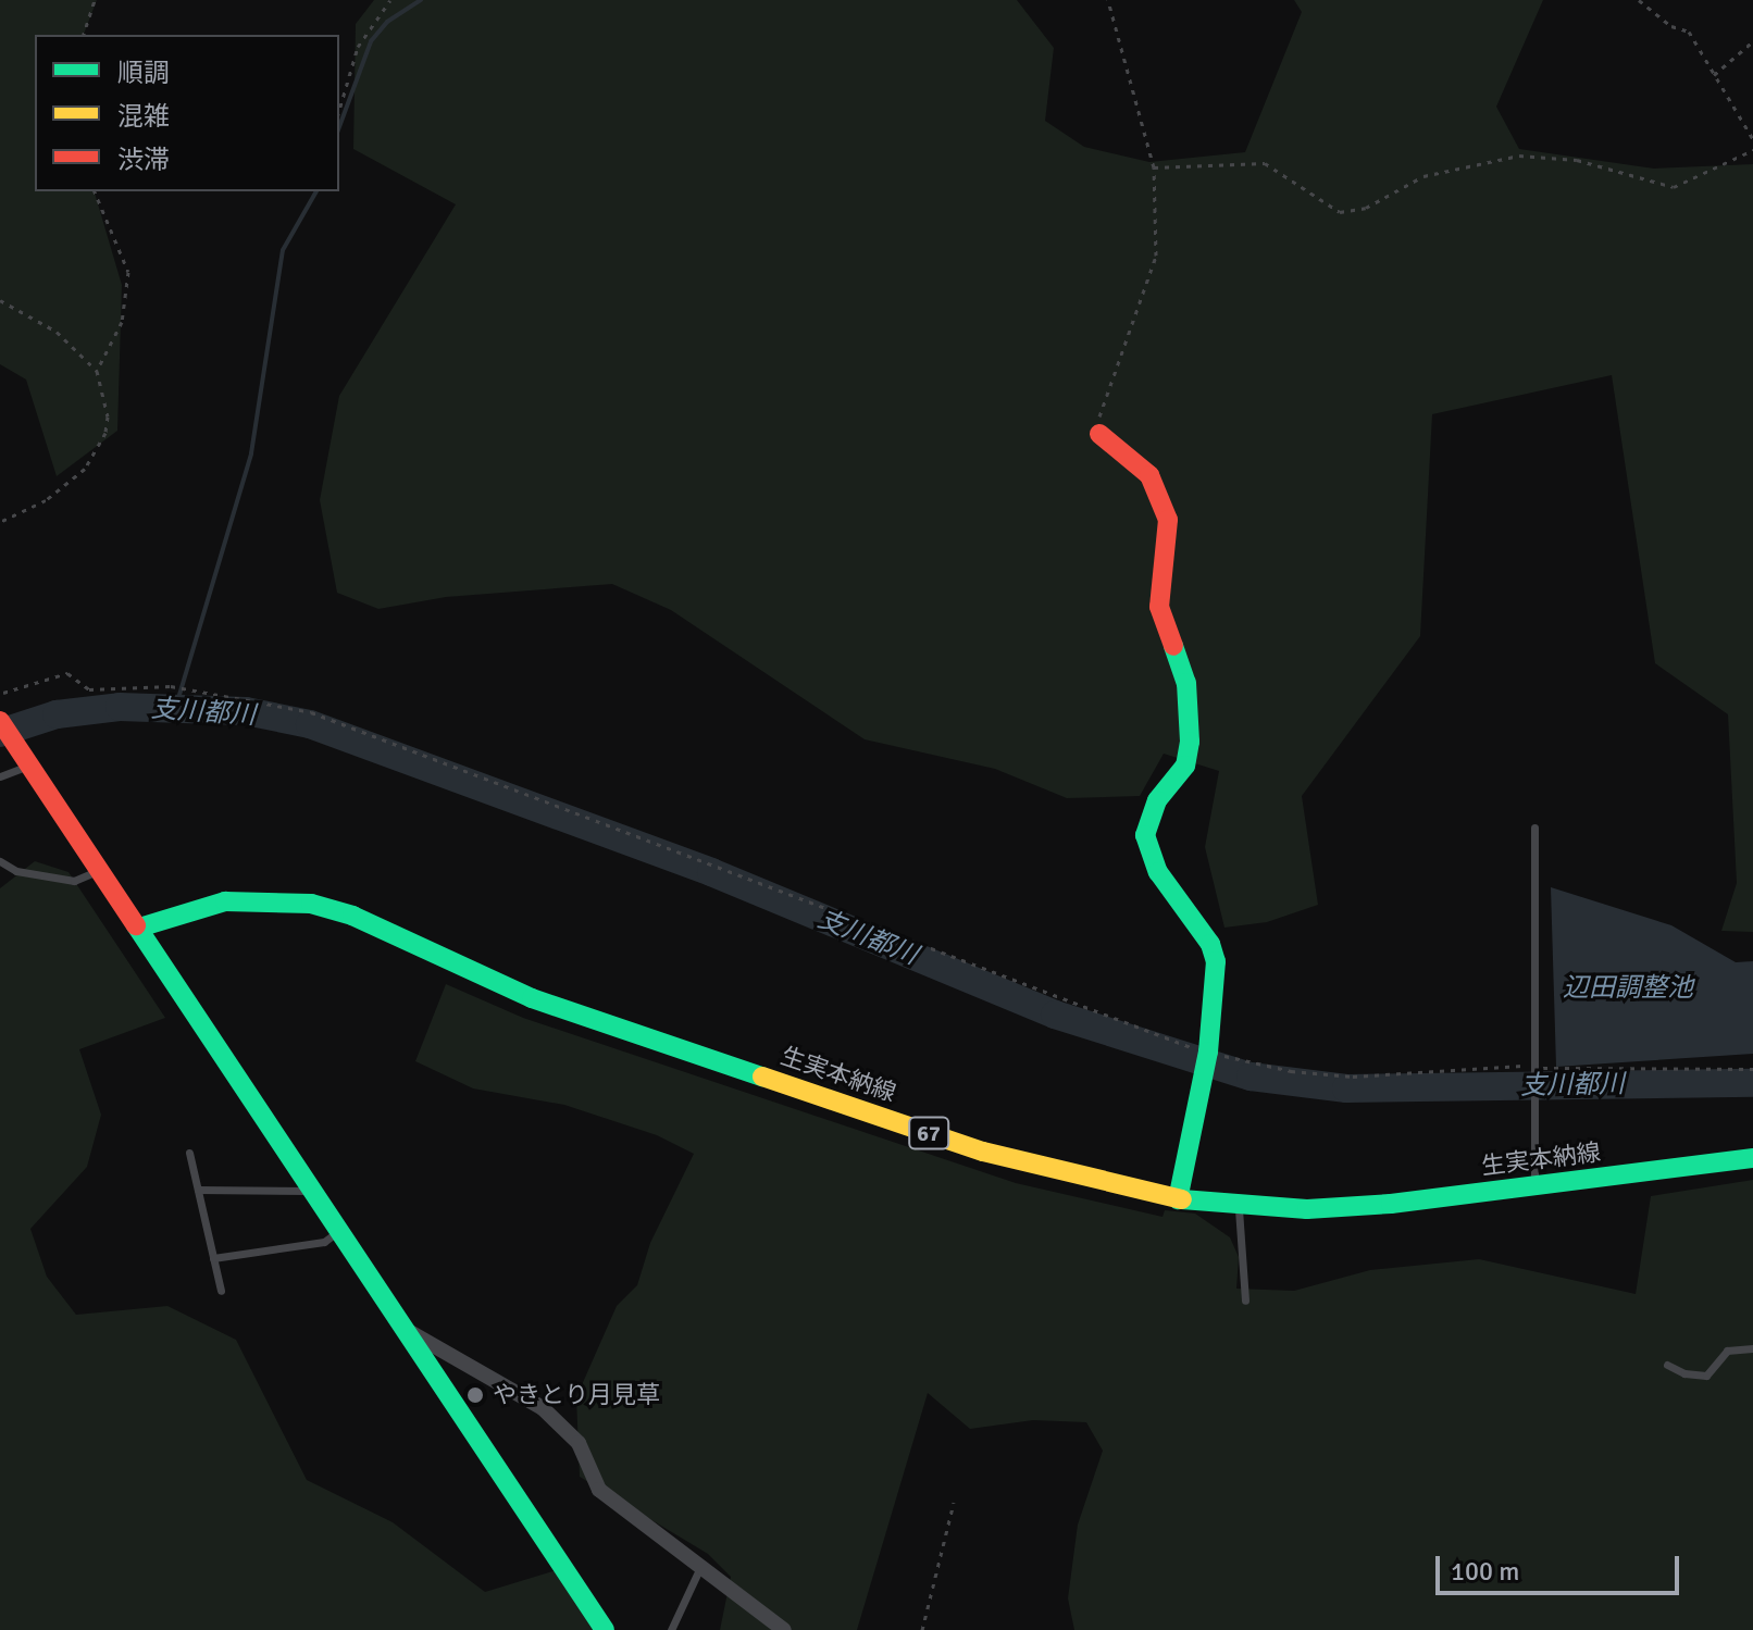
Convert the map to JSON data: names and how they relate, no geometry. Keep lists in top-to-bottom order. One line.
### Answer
{"streets":{"street":["生実本納線","67"]},"water":["支川都川","辺田調整池"],"places":["やきとり月見草"],"legend":["順調","混雑","渋滞"],"scale_bar":"100 m"}
